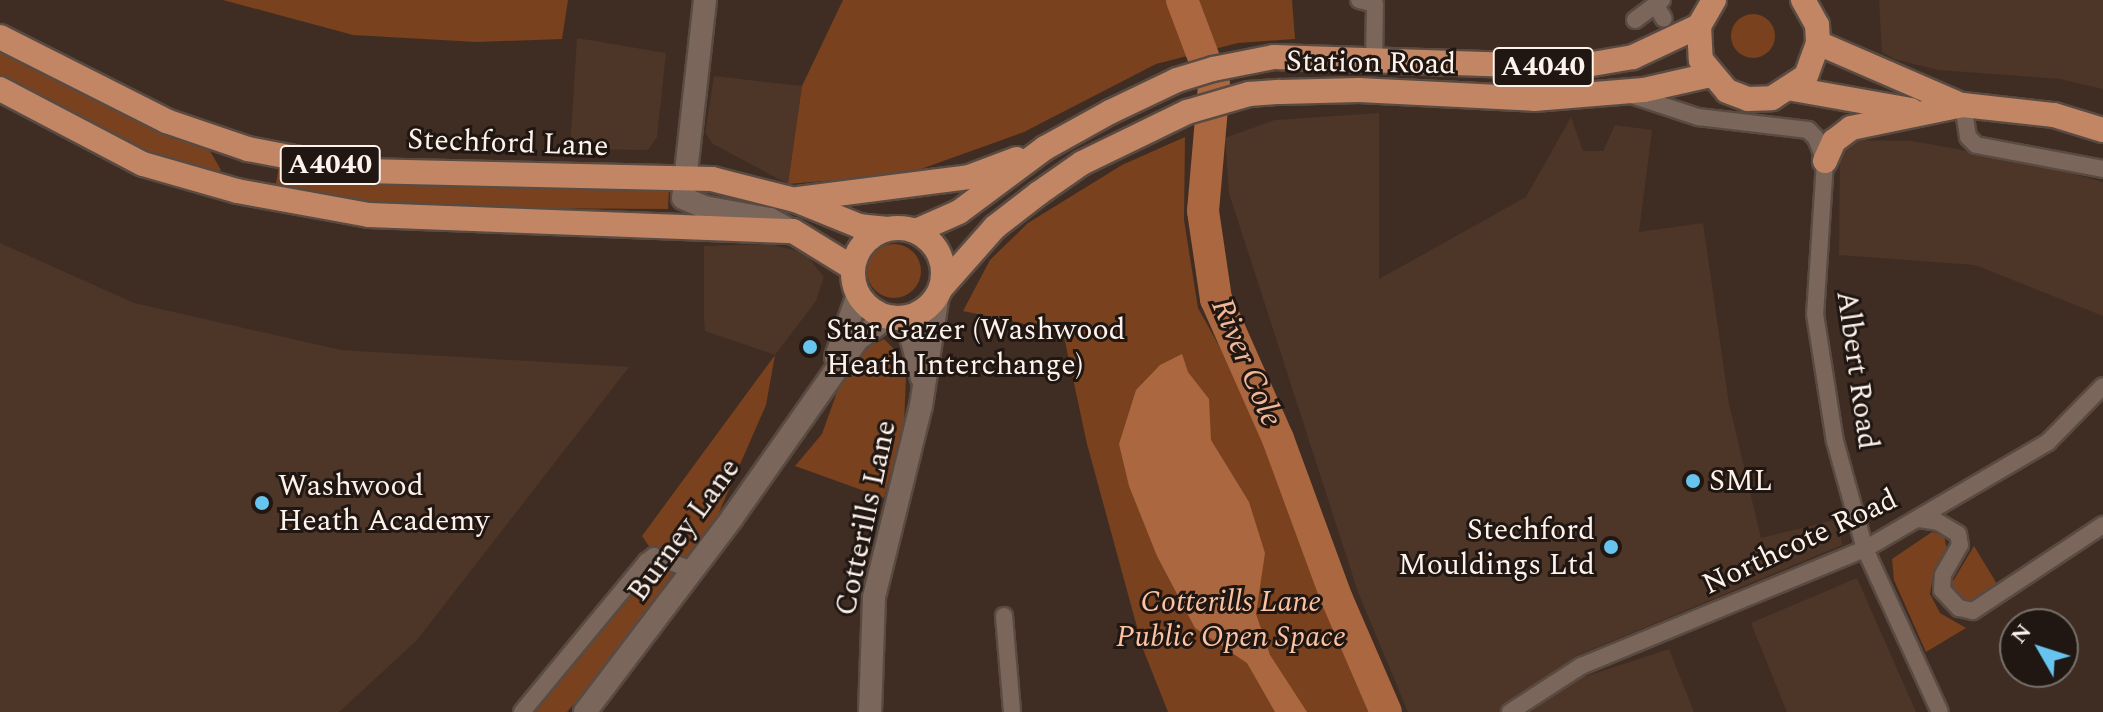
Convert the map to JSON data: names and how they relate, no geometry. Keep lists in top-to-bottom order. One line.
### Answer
{"streets":{"main road":["Station Road","A4040","Stechford Lane"],"street":["Albert Road","Cotterills Lane","Burney Lane","Northcote Road"]},"crossings":[["Station Road","A4040"],["Station Road","Stechford Lane"],["Station Road","Albert Road"],["Station Road","Cotterills Lane"],["Station Road","Burney Lane"],["A4040","Stechford Lane"],["A4040","Cotterills Lane"],["A4040","Burney Lane"],["Stechford Lane","Cotterills Lane"],["Stechford Lane","Burney Lane"],["Albert Road","Northcote Road"],["Cotterills Lane","Burney Lane"]],"water":["River Cole"],"parks":["Cotterills Lane Public Open Space"],"places":["Star Gazer (Washwood Heath Interchange)","SML","Washwood Heath Academy","Stechford Mouldings Ltd"],"north":"top left"}
